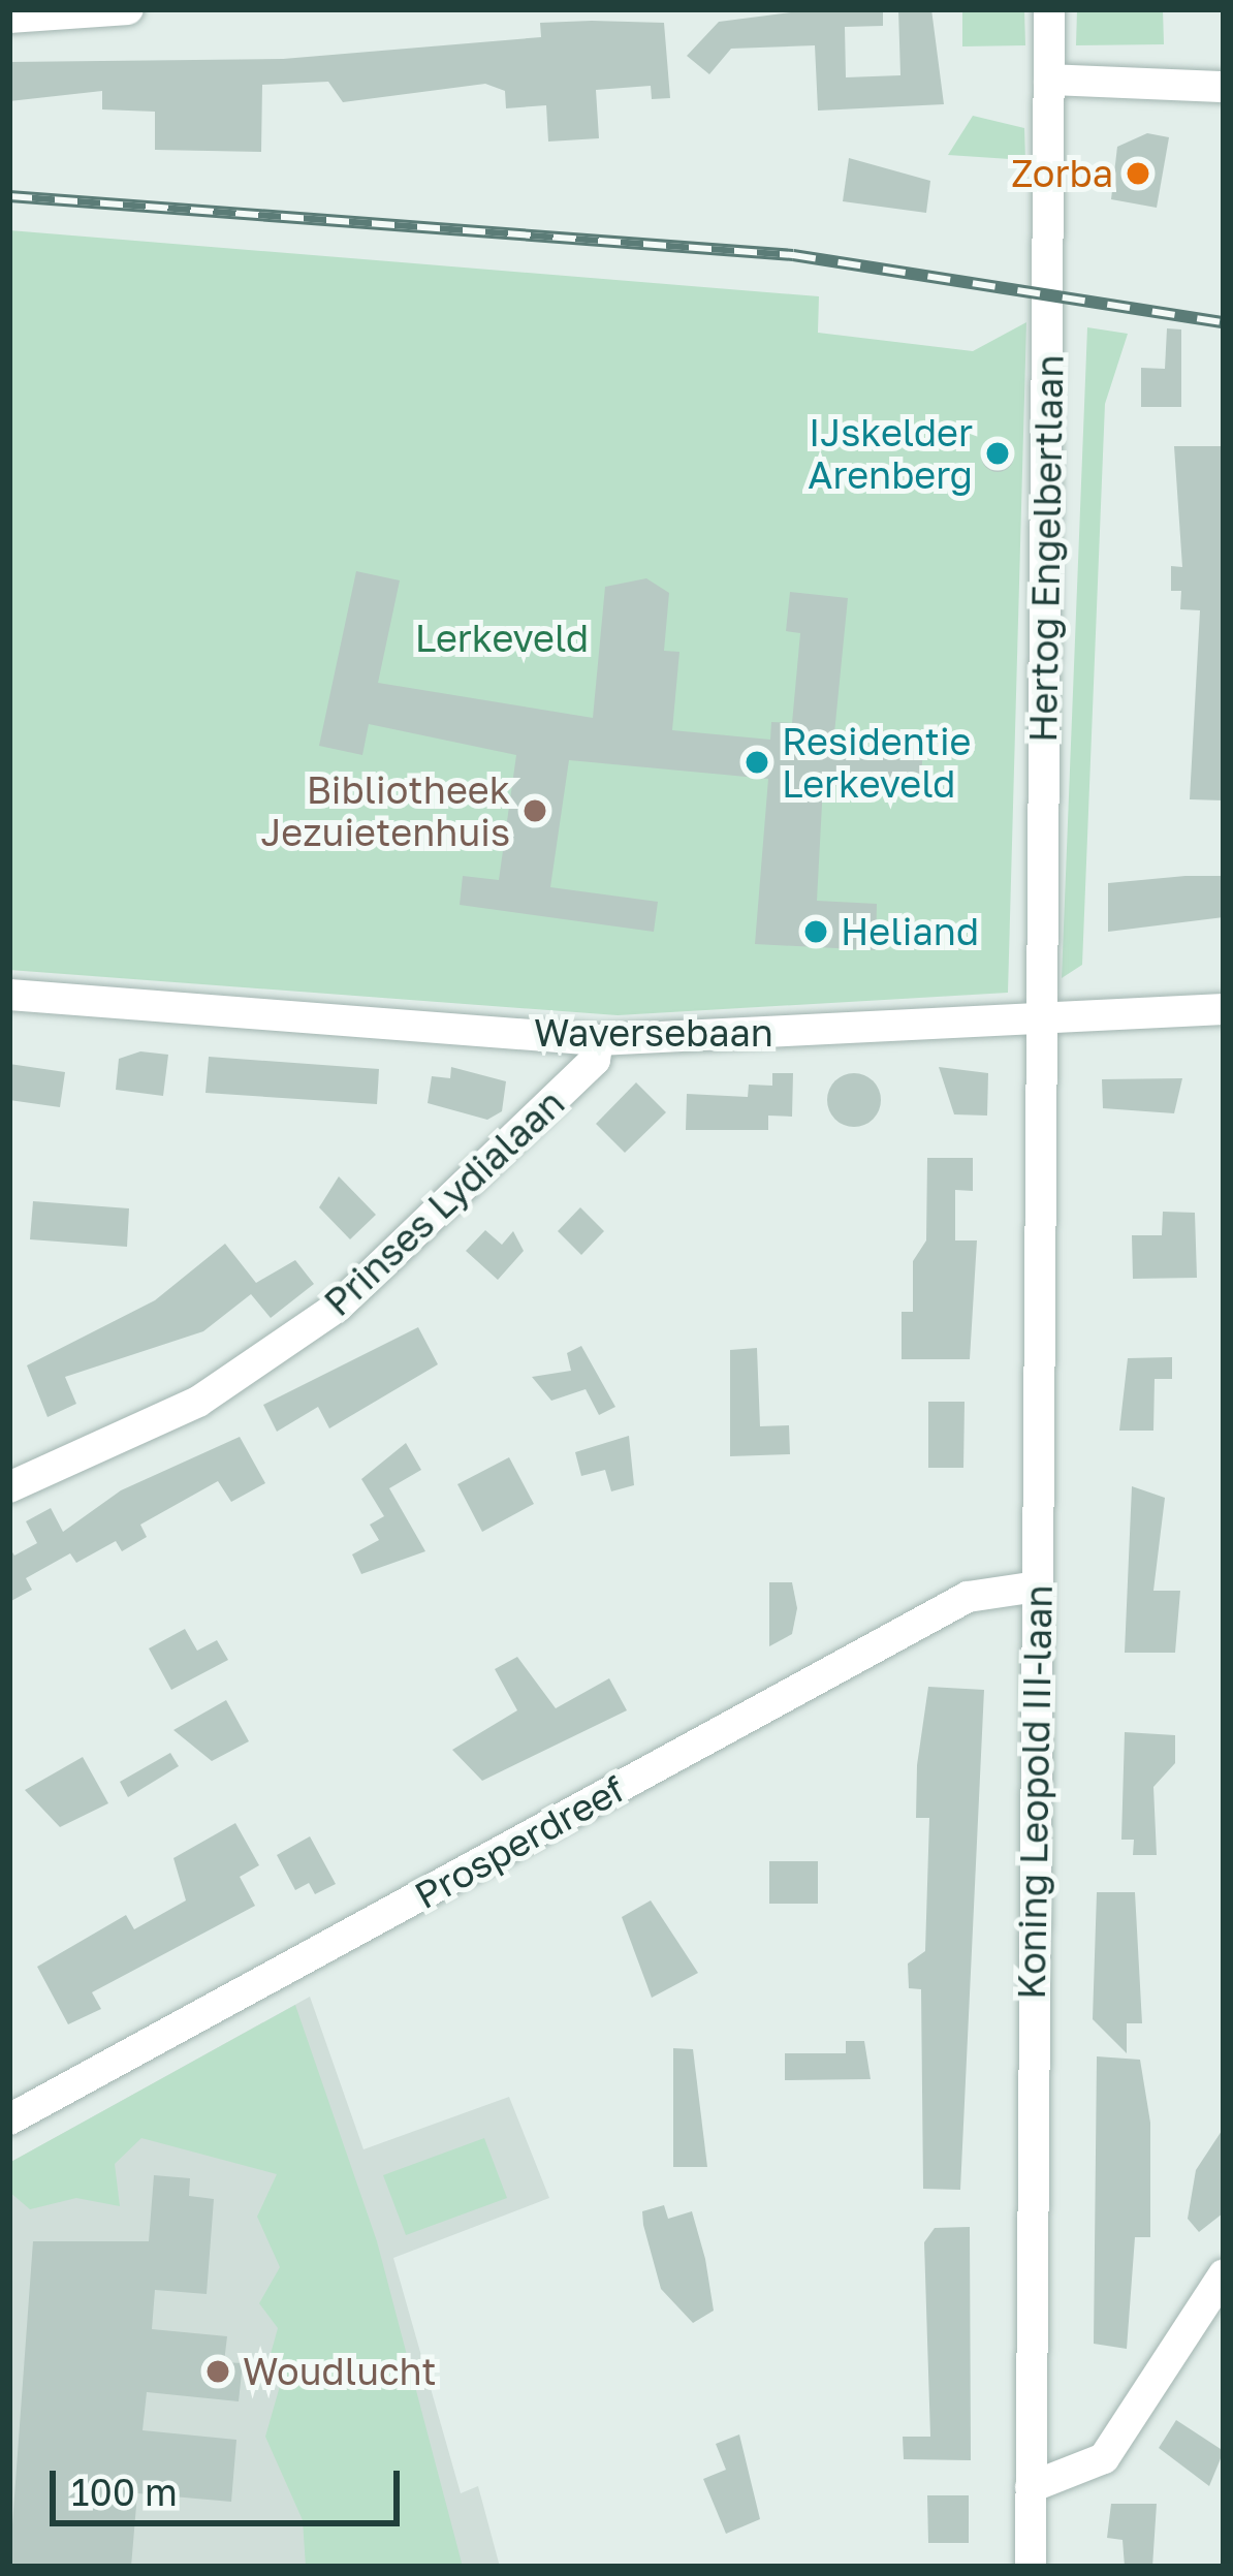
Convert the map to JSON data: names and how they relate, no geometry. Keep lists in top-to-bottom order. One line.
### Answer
{"streets":{"street":["Hertog Engelbertlaan","Waversebaan","Prinses Lydialaan","Koning Leopold III-laan","Prosperdreef"]},"crossings":[["Hertog Engelbertlaan","Waversebaan"],["Hertog Engelbertlaan","Koning Leopold III-laan"],["Waversebaan","Prinses Lydialaan"],["Waversebaan","Koning Leopold III-laan"],["Koning Leopold III-laan","Prosperdreef"]],"parks":["Lerkeveld"],"places":["Zorba","IJskelder Arenberg","Residentie Lerkeveld","Bibliotheek Jezuietenhuis","Heliand","Woudlucht"],"scale_bar":"100 m"}
